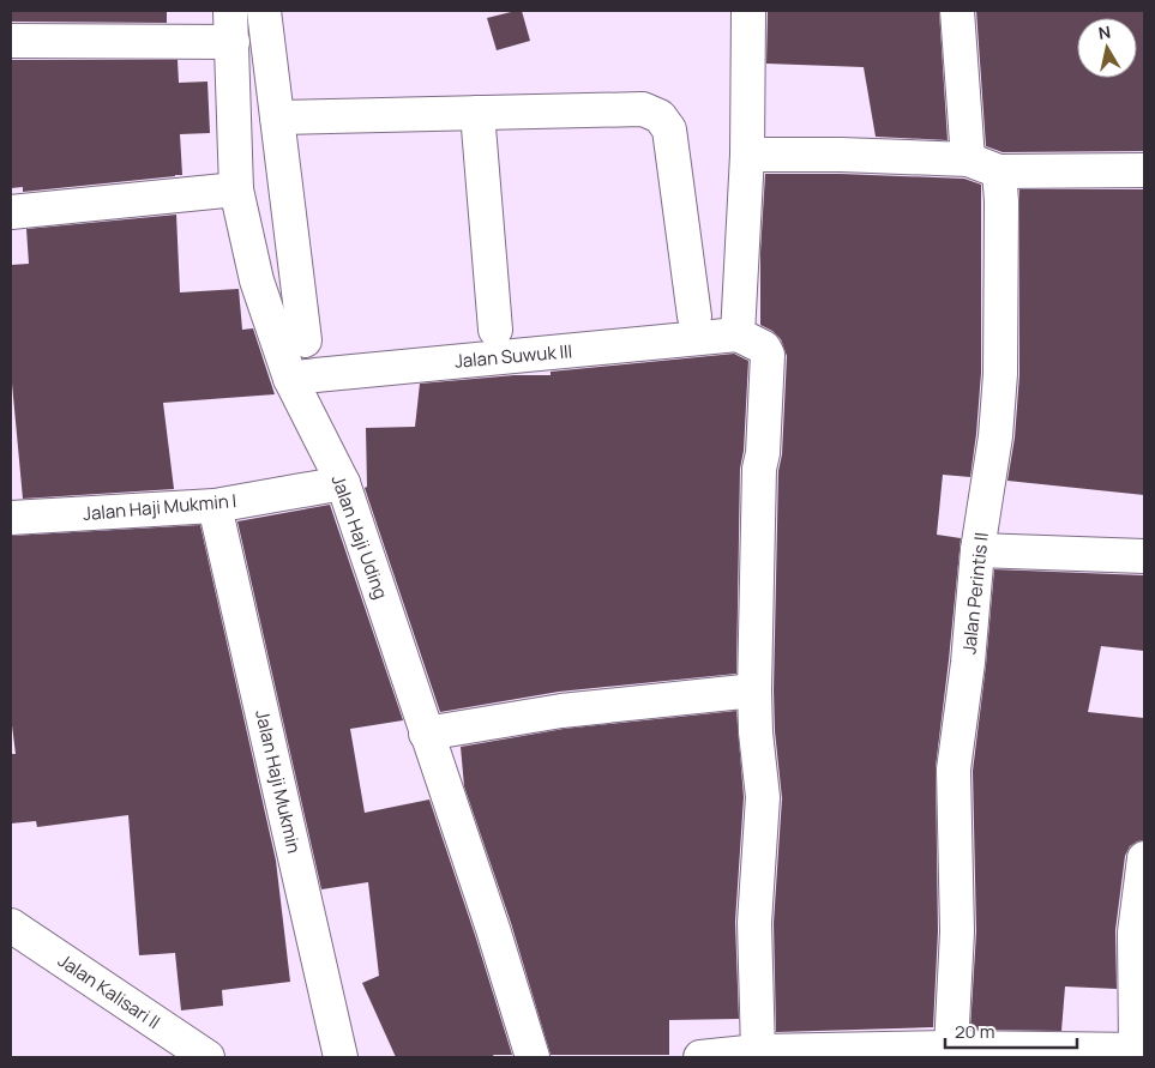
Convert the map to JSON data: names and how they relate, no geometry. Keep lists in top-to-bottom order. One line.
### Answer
{"streets":{"street":["Jalan Suwuk III","Jalan Haji Mukmin I","Jalan Haji Uding","Jalan Perintis II","Jalan Haji Mukmin","Jalan Kalisari II"]},"crossings":[["Jalan Suwuk III","Jalan Haji Uding"],["Jalan Haji Mukmin I","Jalan Haji Uding"],["Jalan Haji Mukmin I","Jalan Haji Mukmin"]],"scale_bar":"20 m","north":"top"}
